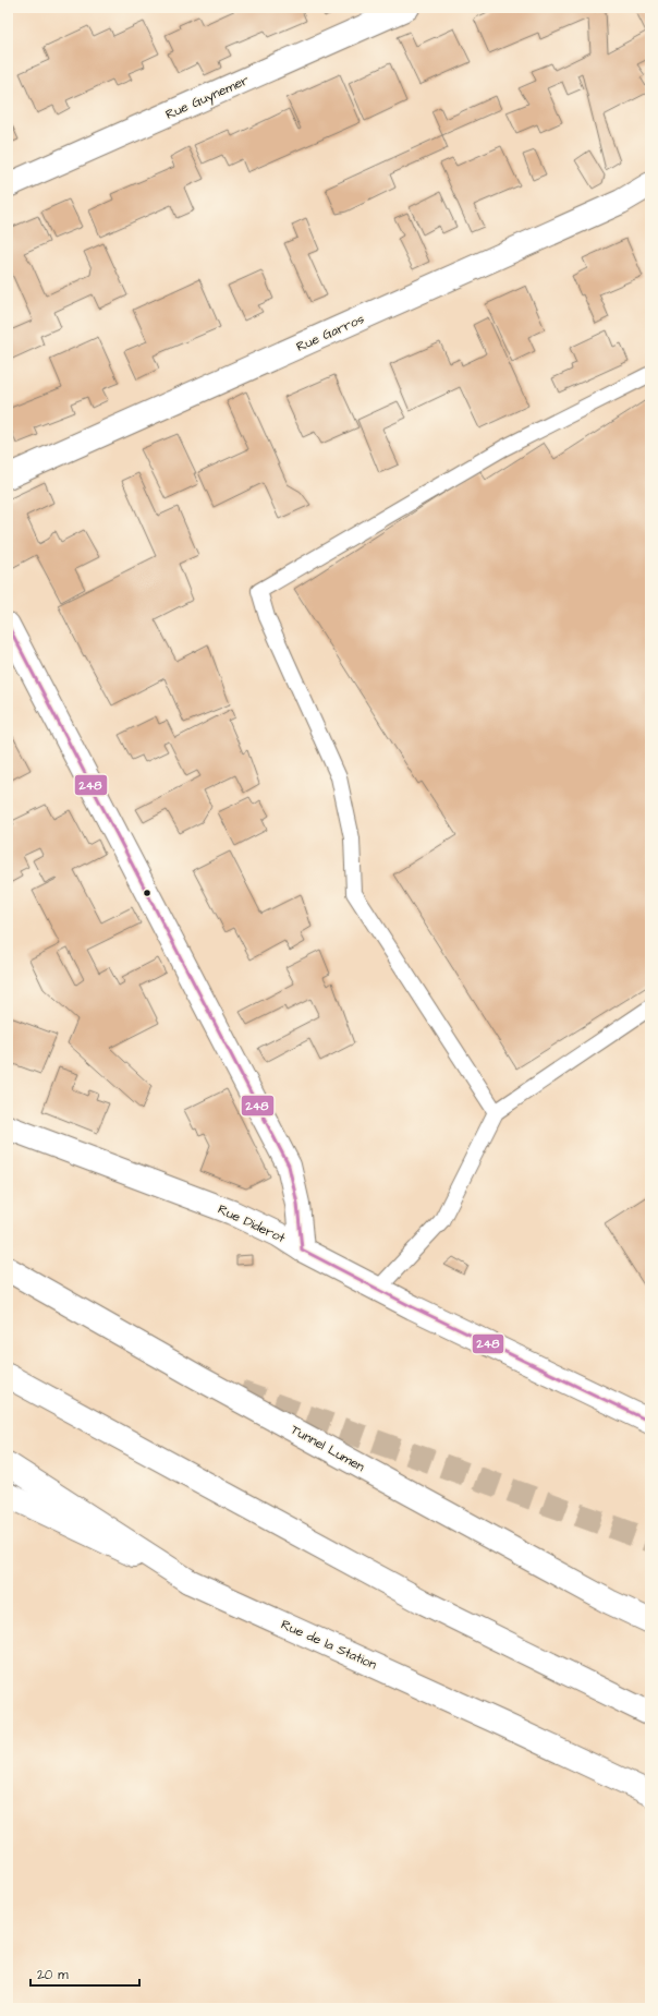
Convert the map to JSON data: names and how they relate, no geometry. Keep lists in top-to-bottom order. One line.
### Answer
{"streets":{"main road":["Rue Guynemer","Rue Garros","Rue Diderot","Tunnel Lumen","Rue de la Station"]},"lines":["transit line 248"],"scale_bar":"20 m"}
